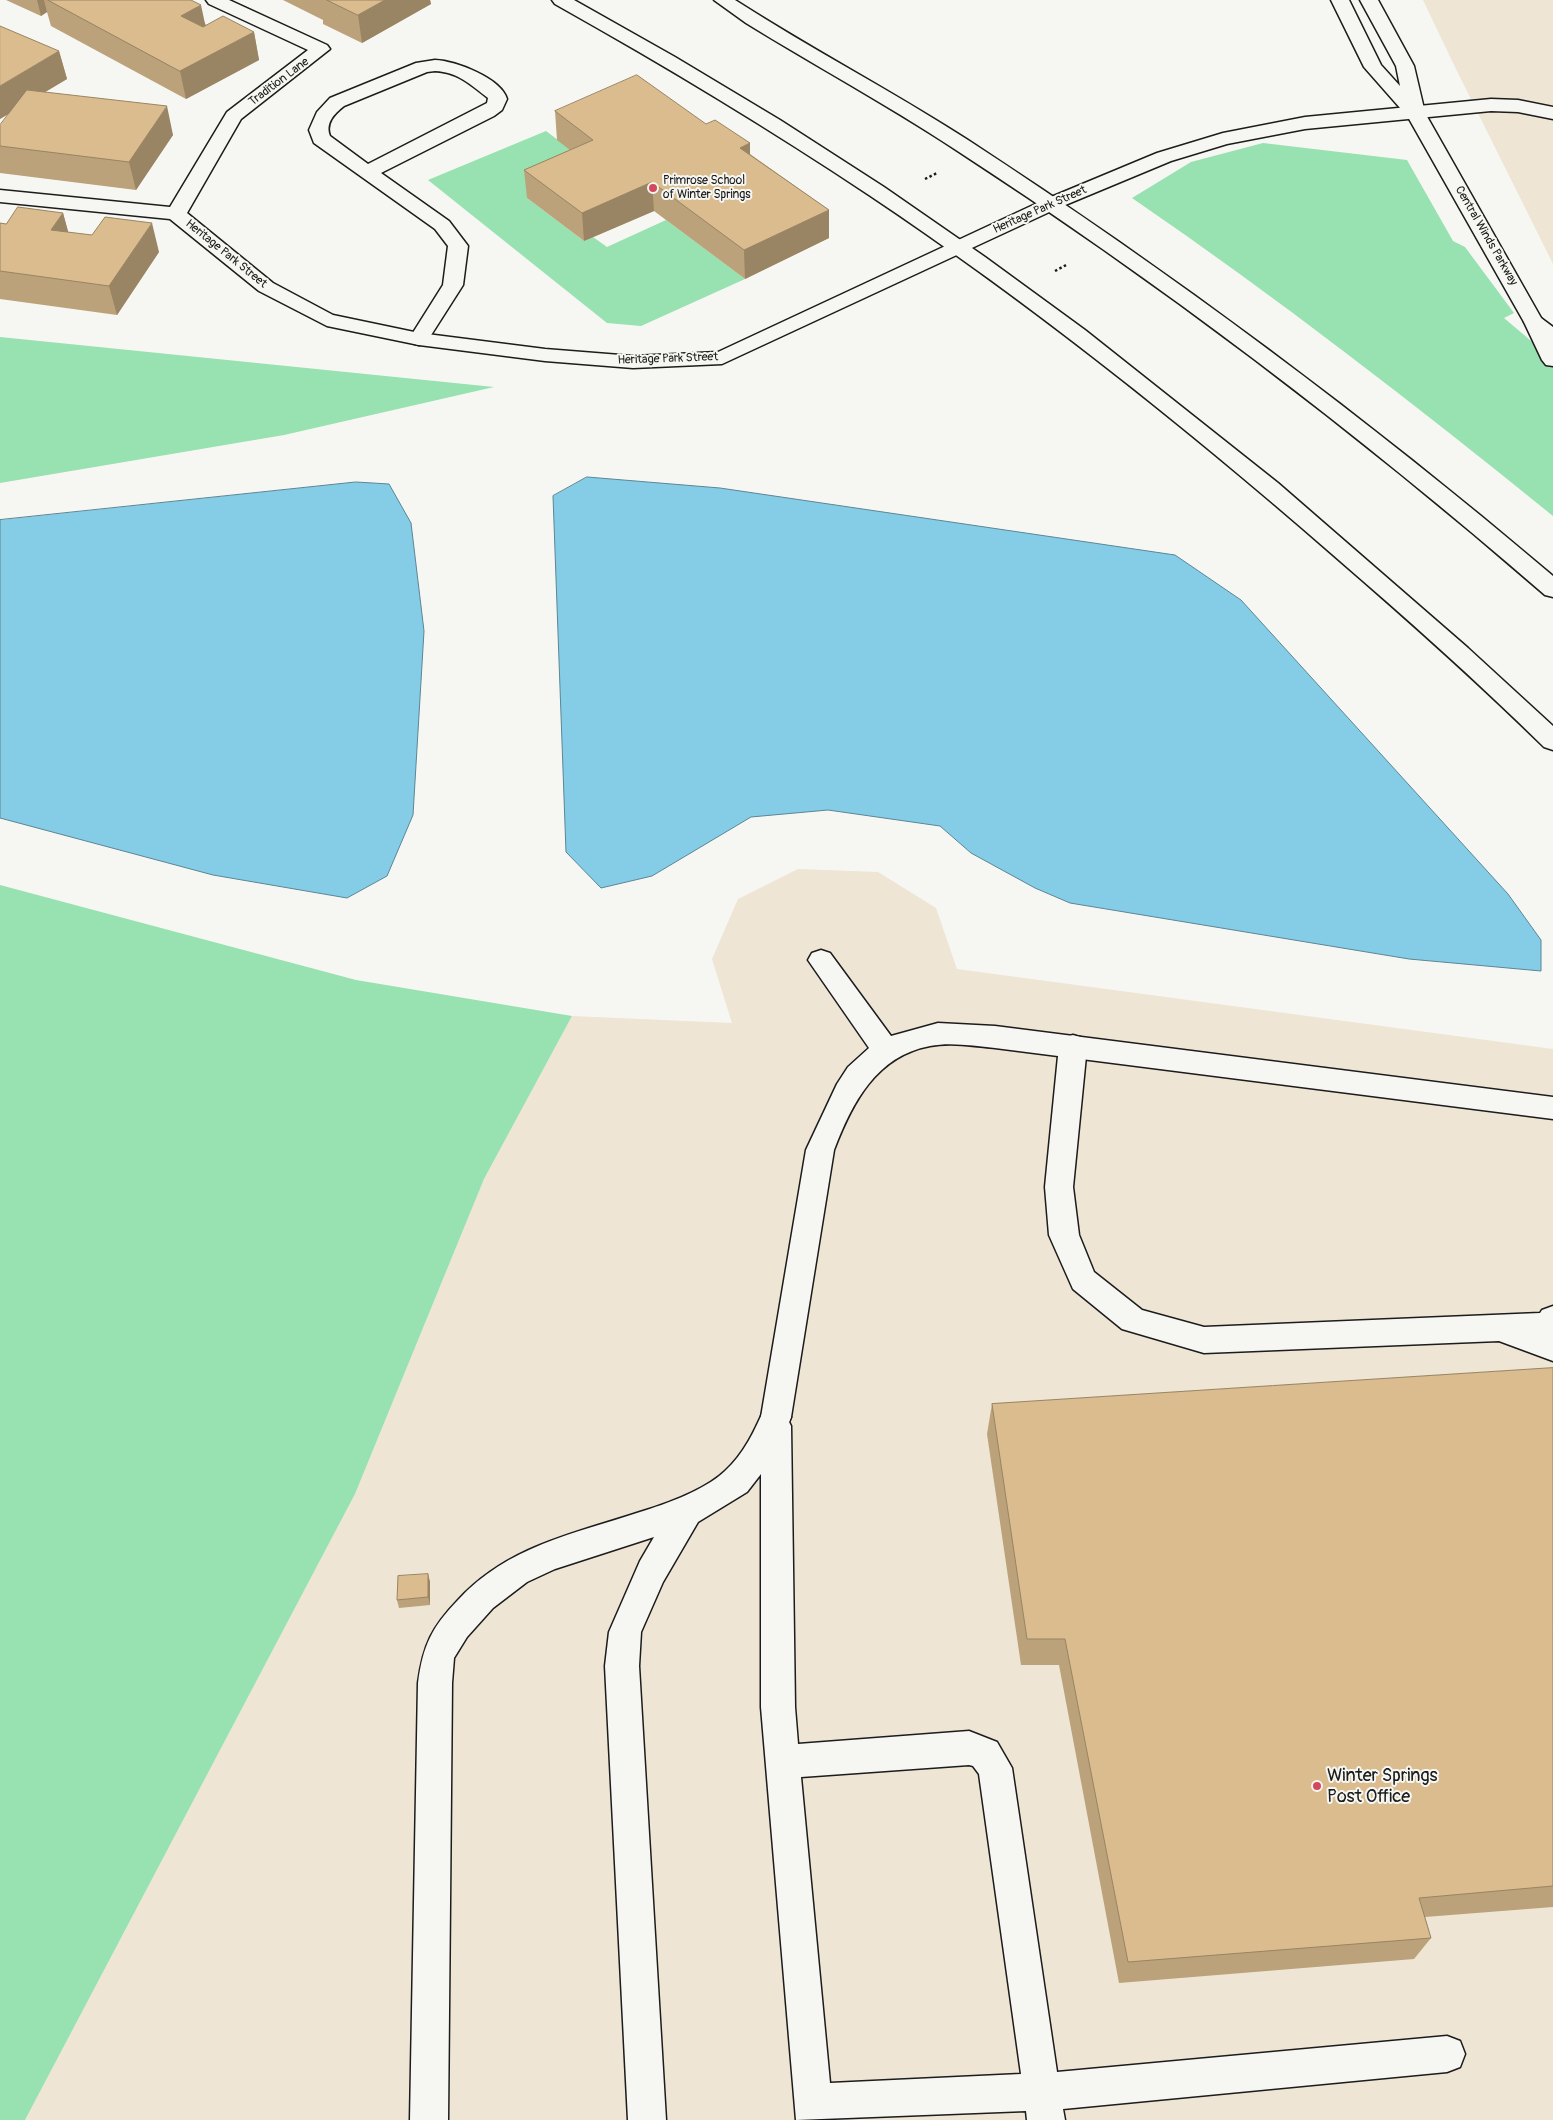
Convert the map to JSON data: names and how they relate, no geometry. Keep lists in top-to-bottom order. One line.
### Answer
{"streets":{"street":["Tradition Lane","Heritage Park Street","Central Winds Parkway"]},"crossings":[["Tradition Lane","Heritage Park Street"],["Heritage Park Street","Central Winds Parkway"]],"places":["Primrose School of Winter Springs","Winter Springs Post Office"]}
